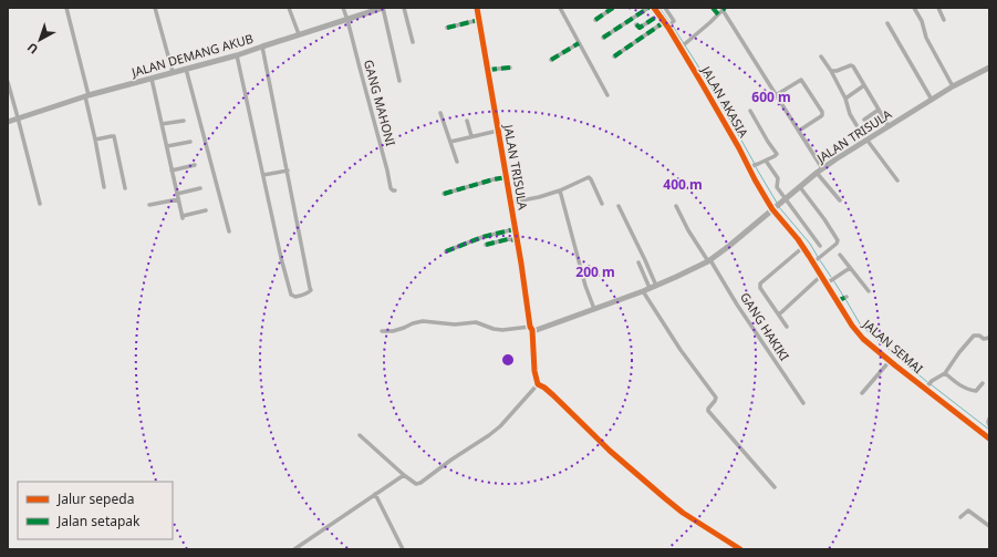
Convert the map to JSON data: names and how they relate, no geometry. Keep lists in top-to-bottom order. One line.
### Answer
{"streets":{"street":["JALAN DEMANG AKUB","JALAN AKASIA","GANG MAHONI","JALAN TRISULA","GANG HAKIKI","JALAN SEMAI"]},"crossings":[["JALAN DEMANG AKUB","GANG MAHONI"],["JALAN AKASIA","JALAN TRISULA"],["JALAN AKASIA","JALAN SEMAI"],["JALAN TRISULA","GANG HAKIKI"],["JALAN TRISULA","JALAN SEMAI"]],"legend":["Jalur sepeda","Jalan setapak"],"north":"bottom left","rings":["600 m","400 m","200 m"]}
